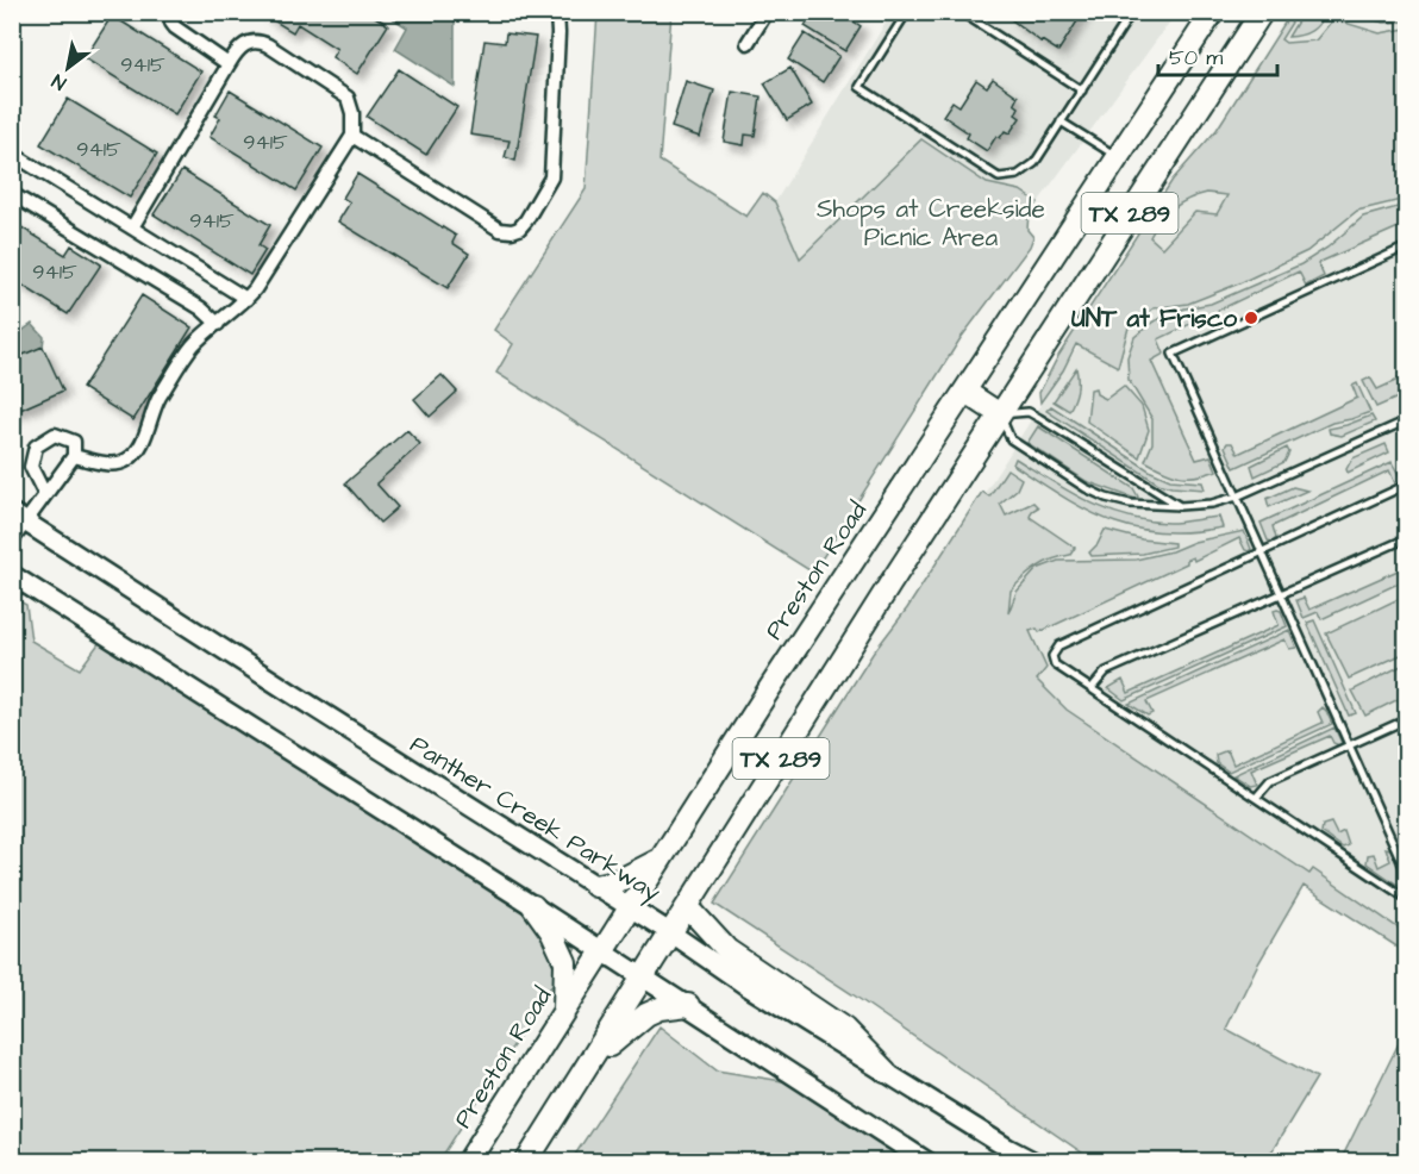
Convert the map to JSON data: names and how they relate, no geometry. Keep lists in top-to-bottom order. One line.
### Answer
{"streets":{"main road":["TX 289","Preston Road","Panther Creek Parkway"]},"crossings":[["TX 289","Panther Creek Parkway"],["Preston Road","Panther Creek Parkway"]],"parks":["Shops at Creekside Picnic Area"],"places":["UNT at Frisco"],"house_numbers":["9415","9415","9415","9415","9415"],"scale_bar":"50 m","north":"bottom left"}
